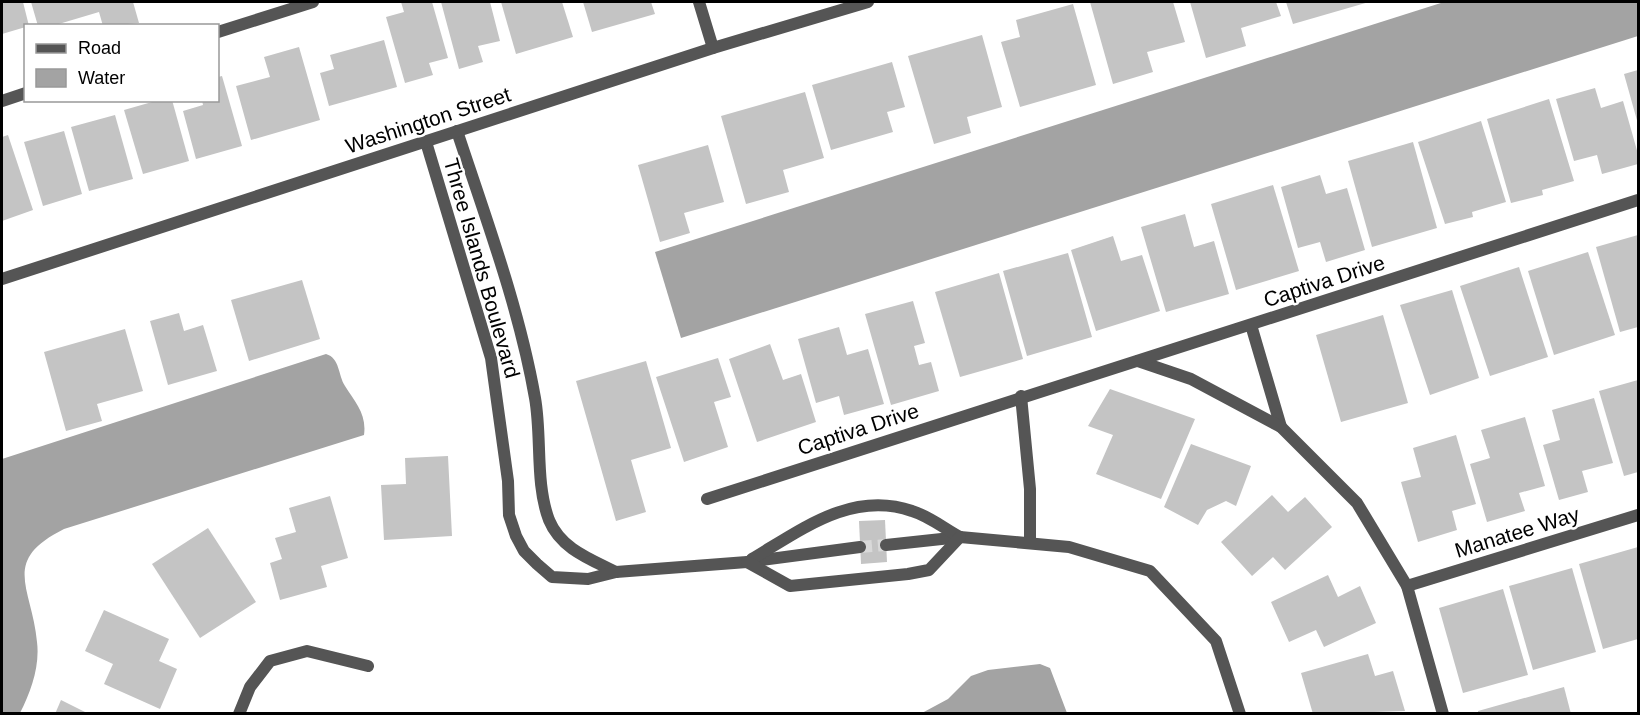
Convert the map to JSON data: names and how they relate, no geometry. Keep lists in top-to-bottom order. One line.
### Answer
{"streets":{"street":["Washington Street","Three Islands Boulevard","Captiva Drive","Manatee Way"]},"crossings":[["Washington Street","Three Islands Boulevard"]],"legend":["Road","Water"]}
